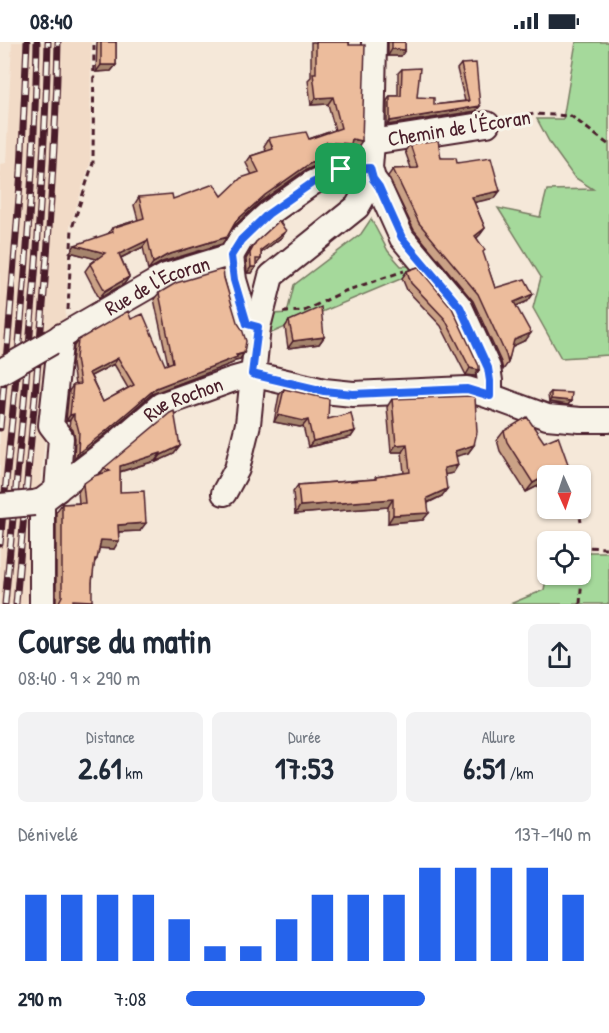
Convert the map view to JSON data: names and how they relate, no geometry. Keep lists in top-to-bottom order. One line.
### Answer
{"streets":{"street":["Chemin de l'Écoran","Rue de l'Ecoran","Rue Rochon"]},"north":"bottom","page":{"status":"08:40","heading":["Course du matin","08:40 · 9 × 290 m"],"stats":[["Distance","2.61 km"],["Durée","17:53"],["Allure","6:51 /km"]],"chart":["Dénivelé","137–140 m"],"list":[{"name":"290 m","note":"7:08"}]}}
